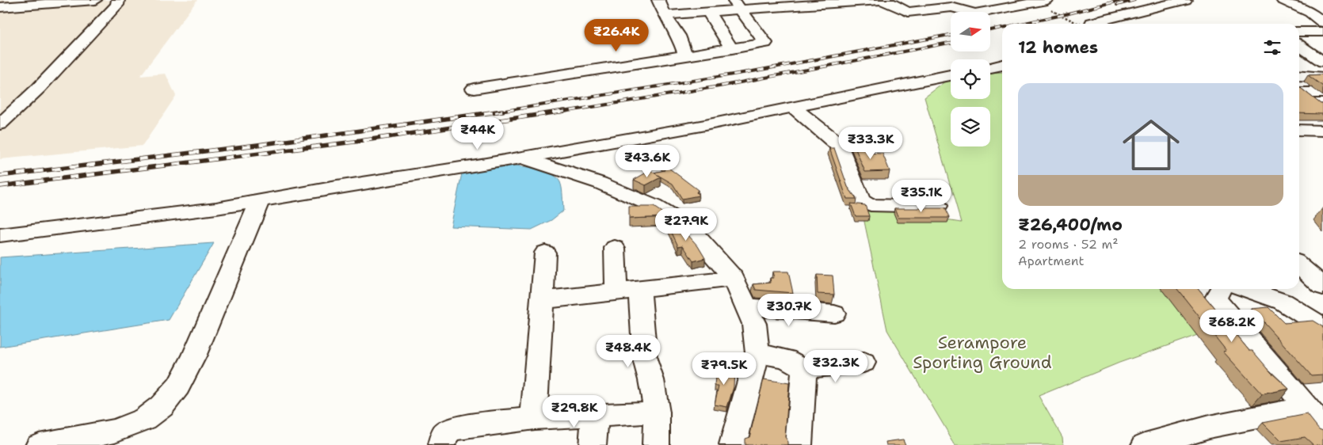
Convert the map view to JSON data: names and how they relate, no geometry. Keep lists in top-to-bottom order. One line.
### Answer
{"parks":["Serampore Sporting Ground"],"north":"right","page":{"price":["₹26.4K","₹44K","₹33.3K","₹43.6K","₹35.1K","₹27.9K","₹30.7K","₹68.2K","₹48.4K","₹32.3K","₹79.5K","₹29.8K"],"heading":"12 homes","list":[{"name":"₹26,400/mo","note":"2 rooms · 52 m² · Apartment"}]}}
